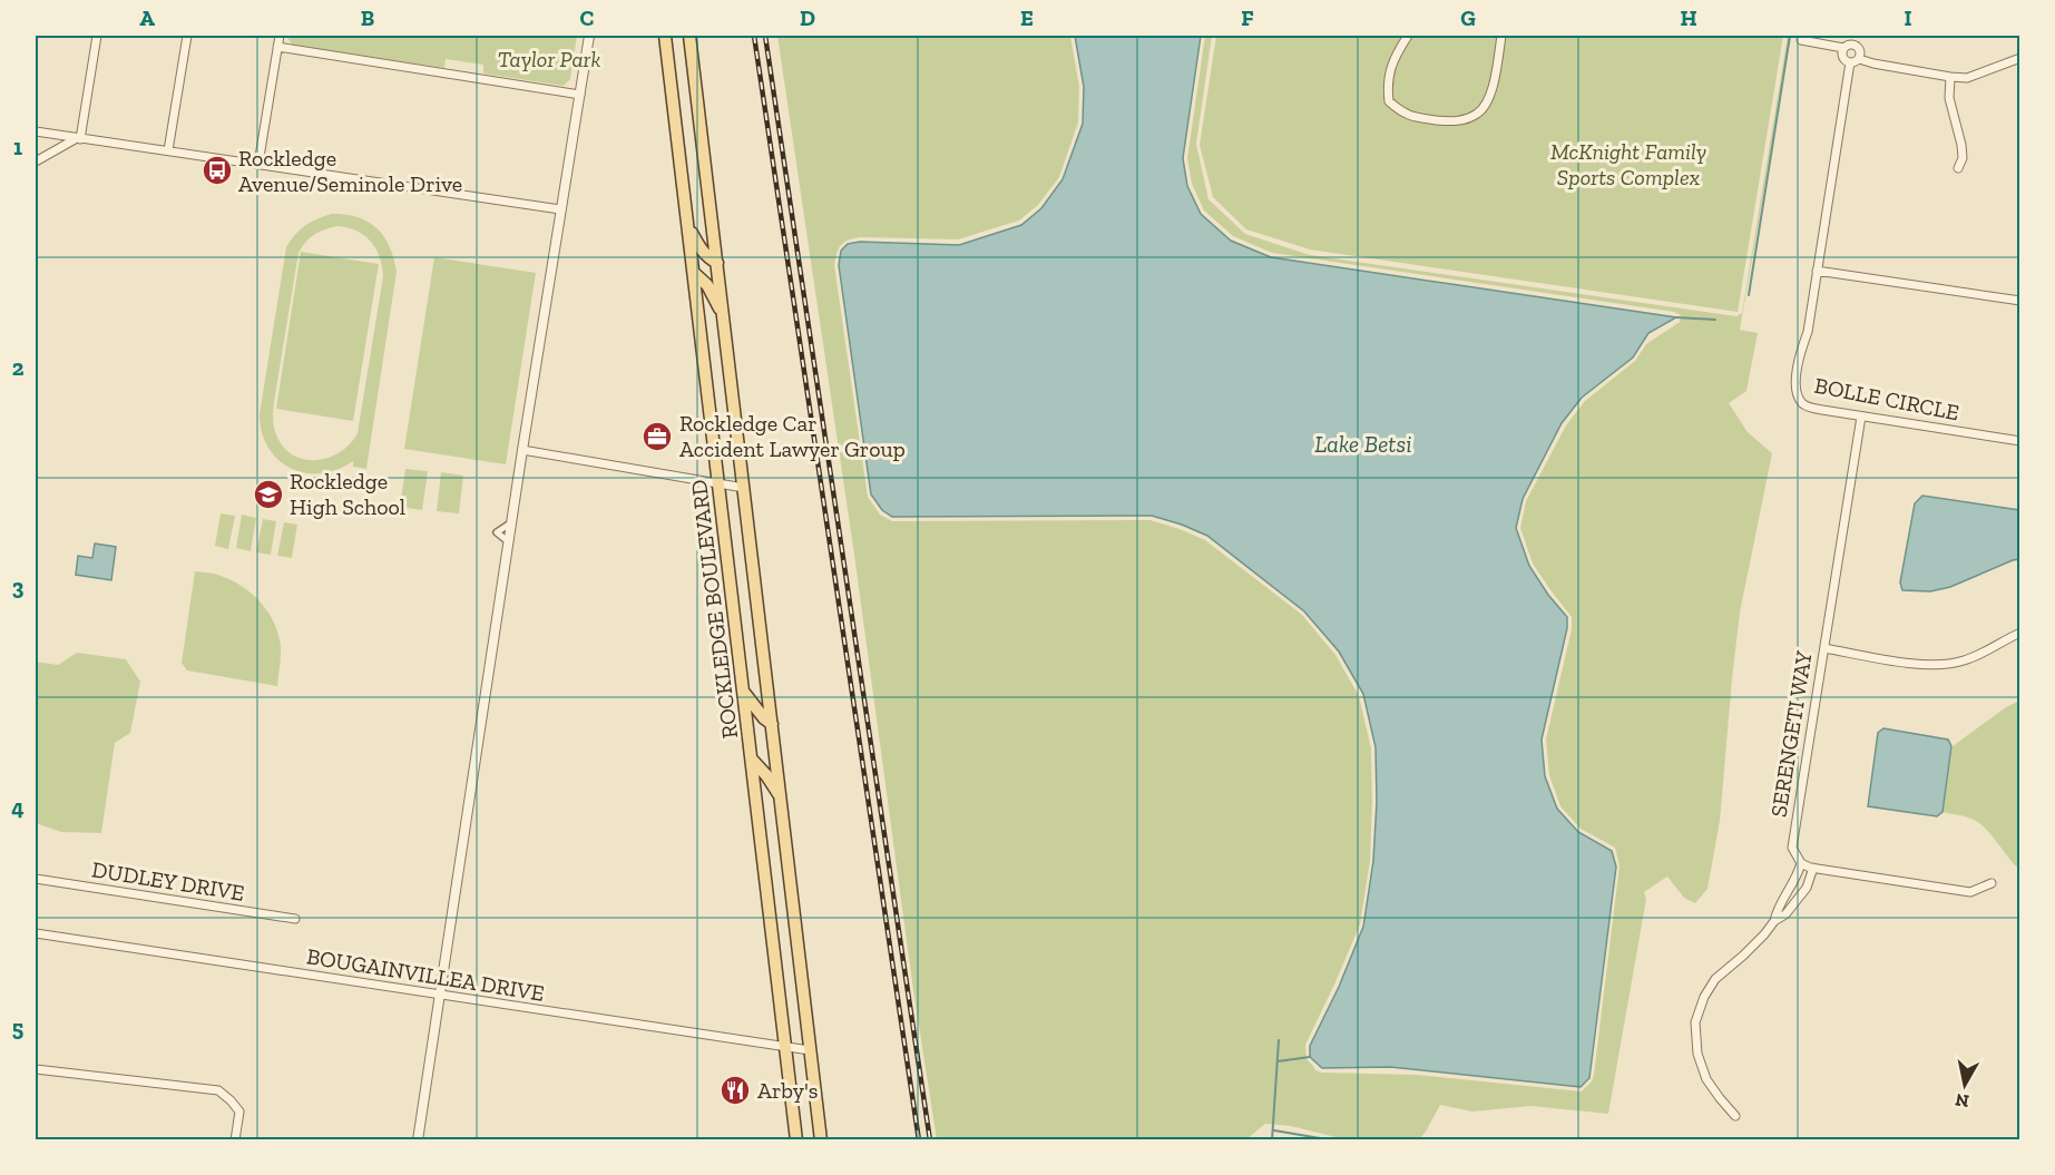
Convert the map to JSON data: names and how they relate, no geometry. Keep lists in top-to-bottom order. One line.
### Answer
{"streets":{"main road":["ROCKLEDGE BOULEVARD"],"street":["BOLLE CIRCLE","SERENGETI WAY","DUDLEY DRIVE","BOUGAINVILLEA DRIVE"]},"crossings":[["BOLLE CIRCLE","SERENGETI WAY"],["ROCKLEDGE BOULEVARD","BOUGAINVILLEA DRIVE"]],"water":["Lake Betsi"],"parks":["Taylor Park","McKnight Family Sports Complex"],"places":{"bus stop":["Rockledge Avenue/Seminole Drive"],"office":["Rockledge Car Accident Lawyer Group"],"school or university":["Rockledge High School"],"restaurant":["Arby's"]},"north":"bottom","grid":{"columns":["A","B","C","D","E","F","G","H","I"],"rows":["1","2","3","4","5"]}}
